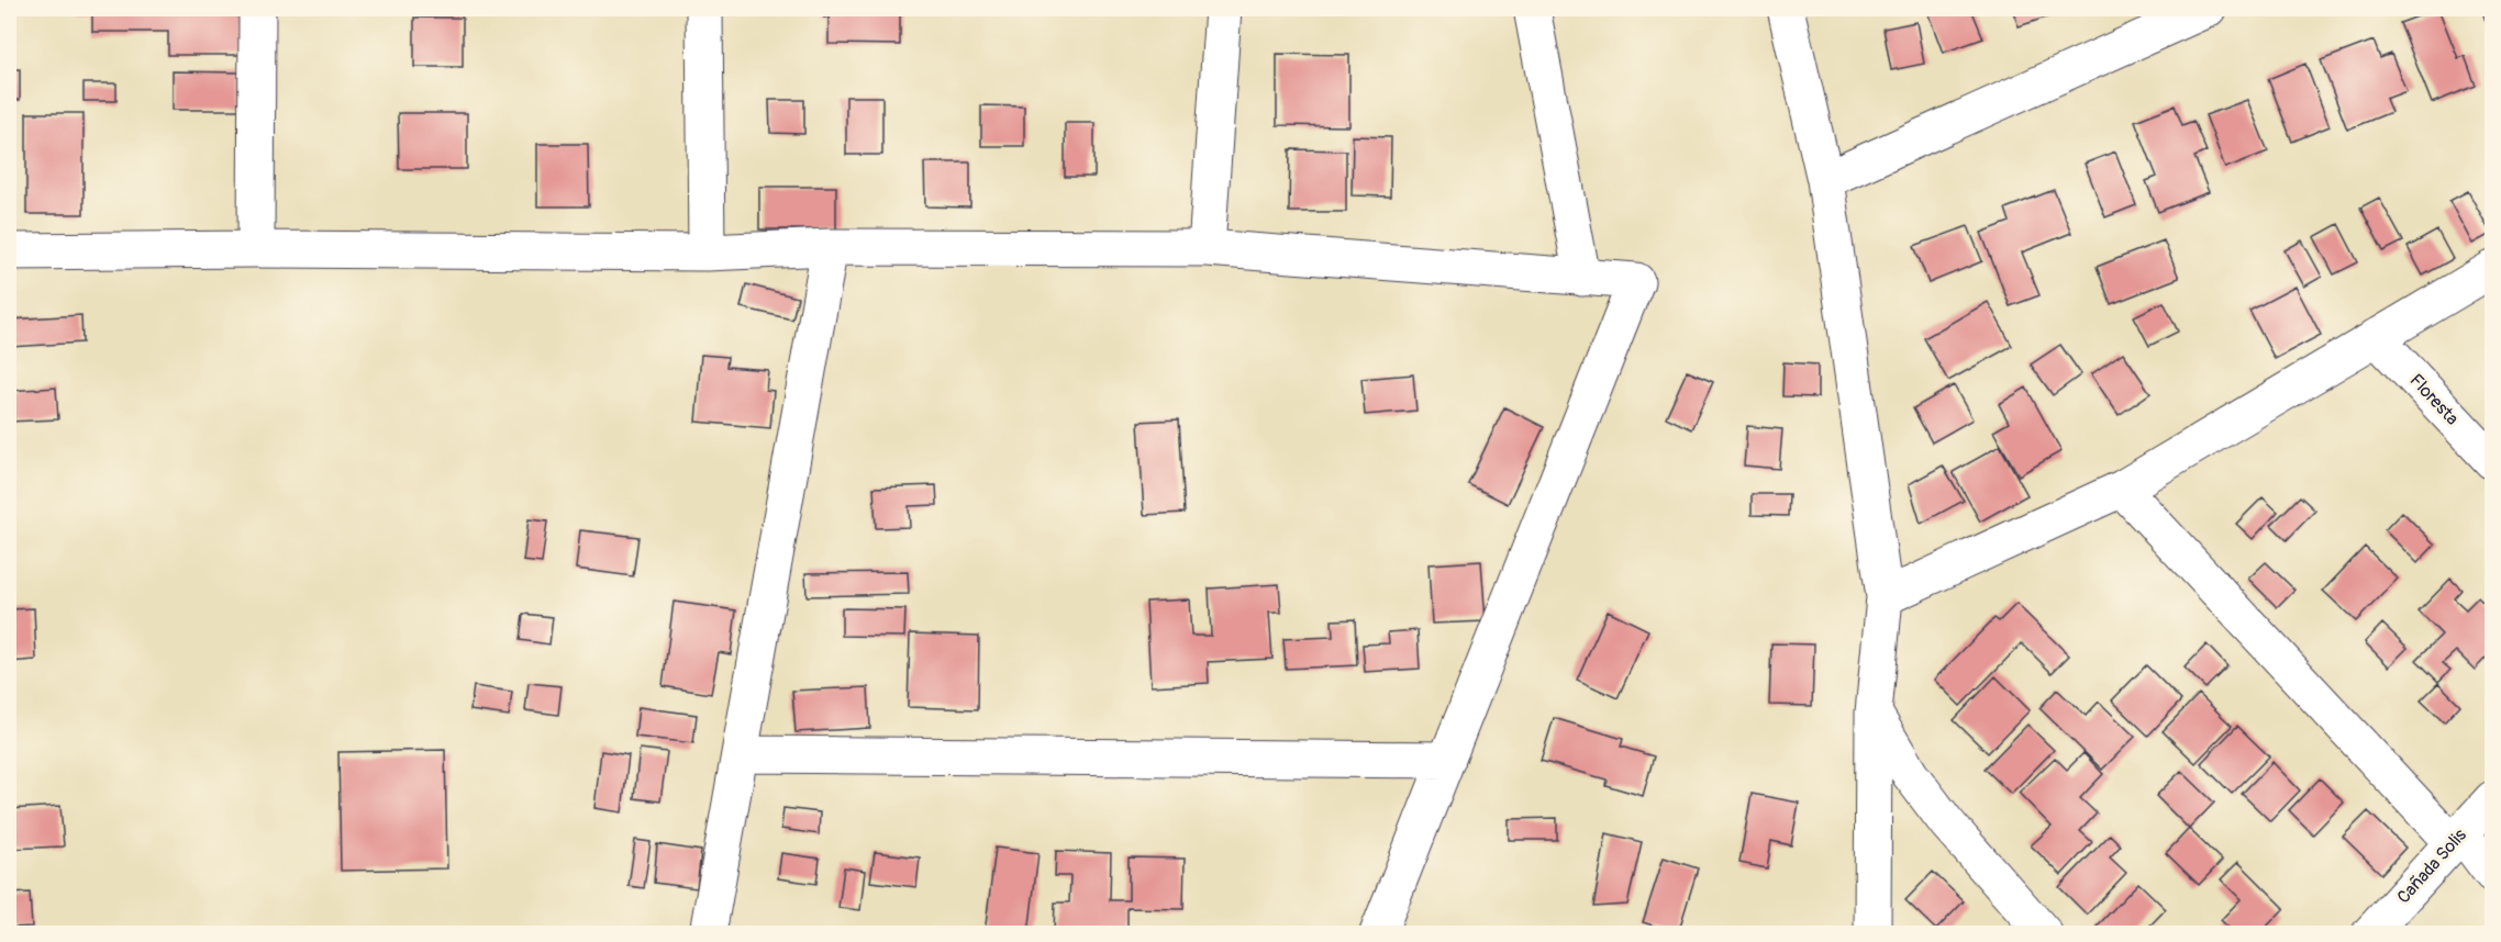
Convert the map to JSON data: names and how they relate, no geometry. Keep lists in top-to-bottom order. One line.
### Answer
{"streets":{"street":["Floresta","Cañada Solis"]}}
